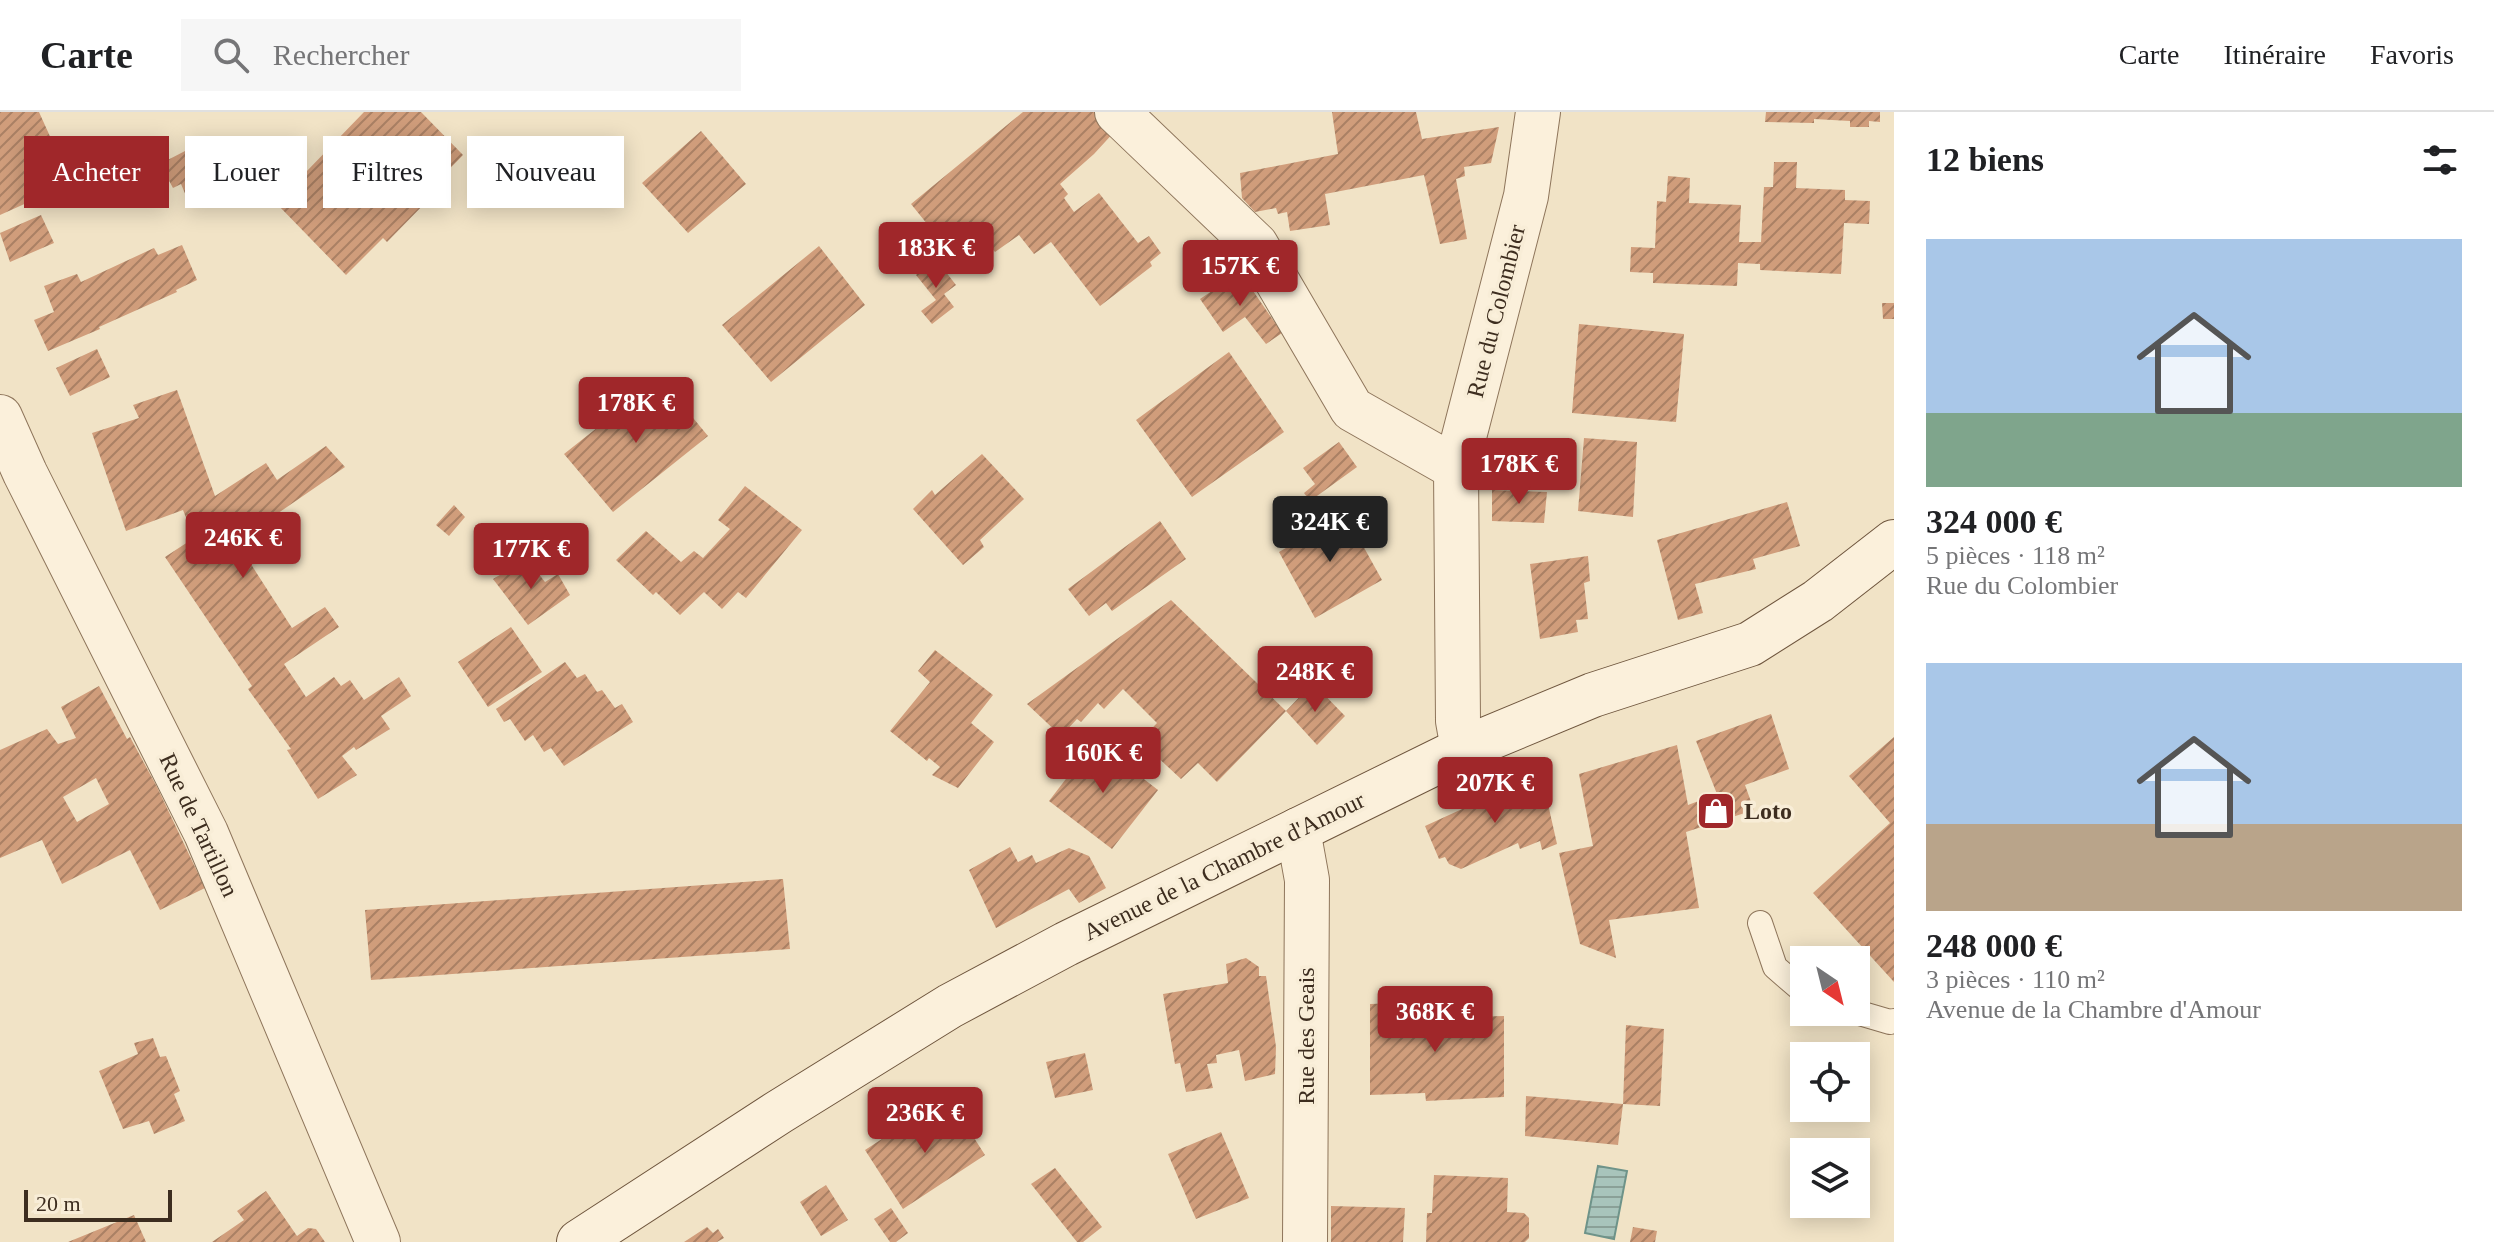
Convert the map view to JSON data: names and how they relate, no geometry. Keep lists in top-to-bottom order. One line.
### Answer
{"streets":{"street":["Rue du Colombier","Rue de Tartillon","Avenue de la Chambre d'Amour","Rue des Geais"]},"crossings":[["Rue du Colombier","Avenue de la Chambre d'Amour"],["Avenue de la Chambre d'Amour","Rue des Geais"]],"places":{"shop":["Loto"]},"scale_bar":"20 m","north":"bottom right","page":{"header":"Carte","search":"Rechercher","nav":["Carte","Itinéraire","Favoris"],"heading":"12 biens","chip":["Acheter","Louer","Filtres","Nouveau"],"list":[{"name":"324 000 €","note":"5 pièces · 118 m² · Rue du Colombier"},{"name":"248 000 €","note":"3 pièces · 110 m² · Avenue de la Chambre d'Amour"}],"price":["183K €","157K €","178K €","178K €","324K €","246K €","177K €","248K €","160K €","207K €","368K €","236K €"],"scale":"20 m"}}
